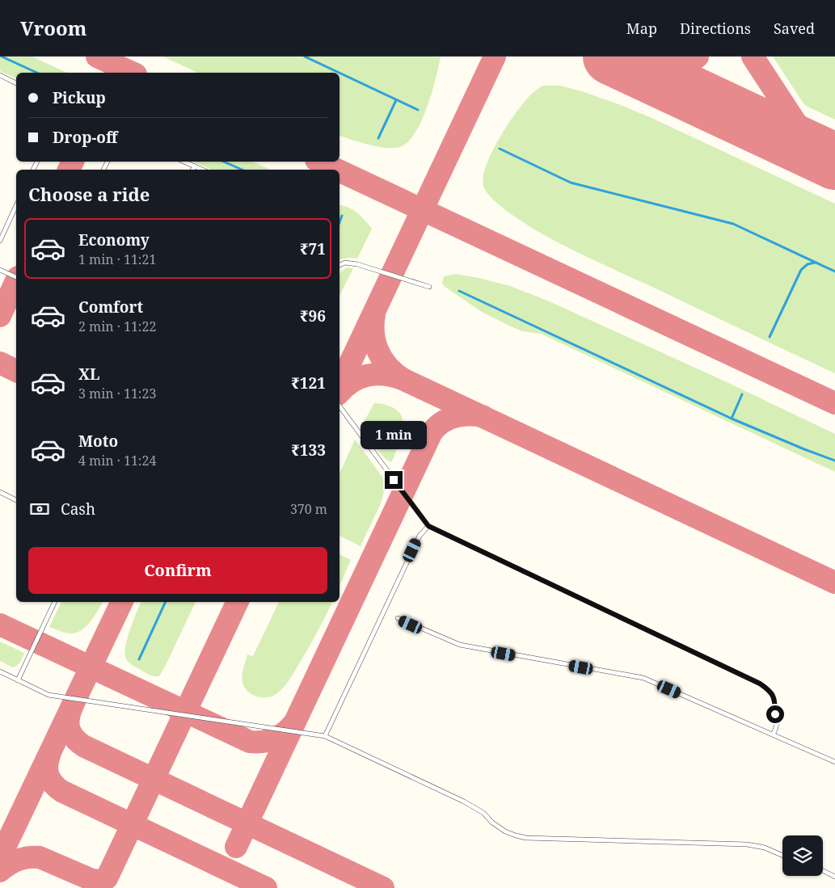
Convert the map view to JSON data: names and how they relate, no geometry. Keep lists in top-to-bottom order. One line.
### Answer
{"page":{"header":"Vroom","nav":["Map","Directions","Saved"],"banner":["Pickup","Drop-off"],"heading":"Choose a ride","list":[{"name":"Economy","note":"1 min · 11:21","value":"₹71"},{"name":"Comfort","note":"2 min · 11:22","value":"₹96"},{"name":"XL","note":"3 min · 11:23","value":"₹121"},{"name":"Moto","note":"4 min · 11:24","value":"₹133"}],"bubble":"1 min","pay":["Cash","370 m"],"buttons":"Confirm"}}
